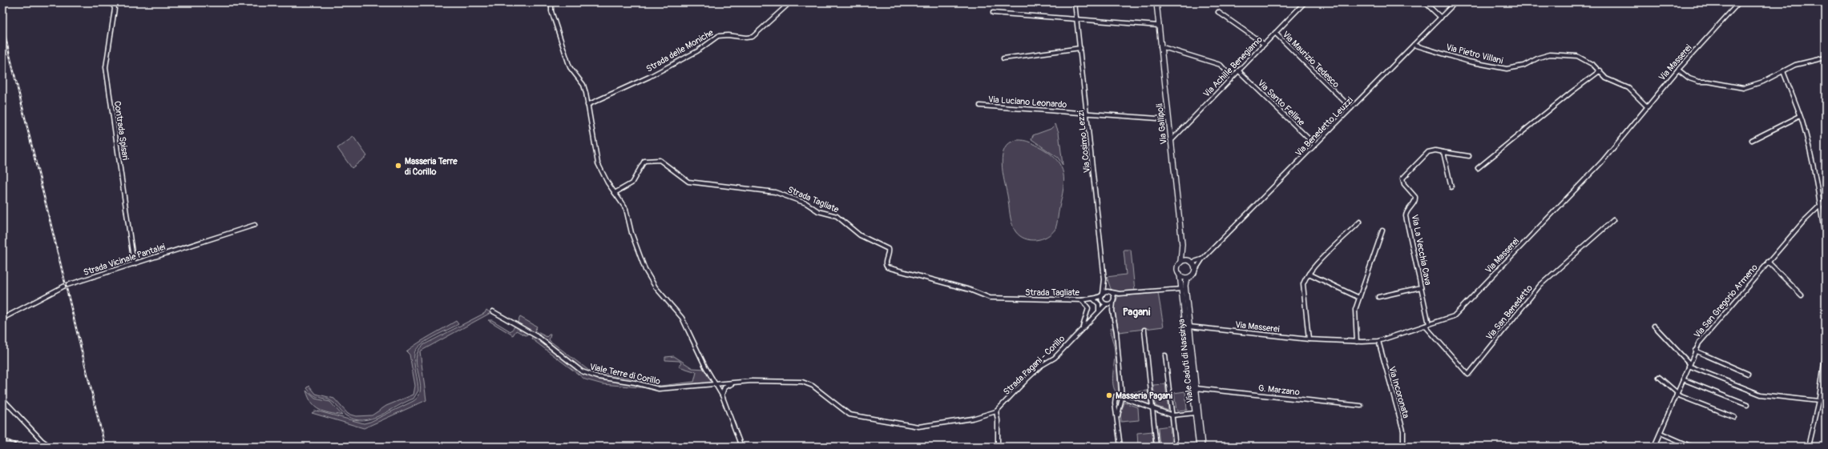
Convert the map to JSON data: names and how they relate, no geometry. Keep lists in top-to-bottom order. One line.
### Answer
{"streets":{"main road":["Via Gallipoli","Viale Caduti di Nassiriya"],"street":["Strada delle Moniche","Via Pietro Villani","Via Maurizio Tedesco","Via Masserei","Via Achille Benegiamo","Via Luciano Leonardo","Via Santo Felline","Via Benedetto Leuzzi","Contrada Spisari","Via Cosimo Lezzi","Strada Tagliate","Via La Vecchia Cava","Strada Vicinale Pantalei","Via San Gregorio Armeno","Via San Benedetto","Strada Pagani - Corillo","Viale Terre di Corillo","G. Marzano","Via Incoronata"]},"crossings":[["Via Pietro Villani","Via Masserei"],["Via Pietro Villani","Via Benedetto Leuzzi"],["Via Maurizio Tedesco","Via Achille Benegiamo"],["Via Maurizio Tedesco","Via Benedetto Leuzzi"],["Via Masserei","Via La Vecchia Cava"],["Via Masserei","Via San Benedetto"],["Via Masserei","Viale Caduti di Nassiriya"],["Via Masserei","Via Incoronata"],["Via Achille Benegiamo","Via Santo Felline"],["Via Achille Benegiamo","Via Gallipoli"],["Via Luciano Leonardo","Via Gallipoli"],["Via Luciano Leonardo","Via Cosimo Lezzi"],["Via Santo Felline","Via Benedetto Leuzzi"],["Via Gallipoli","Via Benedetto Leuzzi"],["Via Gallipoli","Viale Caduti di Nassiriya"],["Via Benedetto Leuzzi","Viale Caduti di Nassiriya"],["Contrada Spisari","Strada Vicinale Pantalei"],["Via Cosimo Lezzi","Strada Tagliate"],["Via Cosimo Lezzi","Strada Pagani - Corillo"],["Strada Tagliate","Strada Pagani - Corillo"],["Viale Caduti di Nassiriya","G. Marzano"],["Strada Pagani - Corillo","Viale Terre di Corillo"]],"districts":["Pagani"],"places":["Masseria Terre di Corillo","Masseria Pagani"]}
